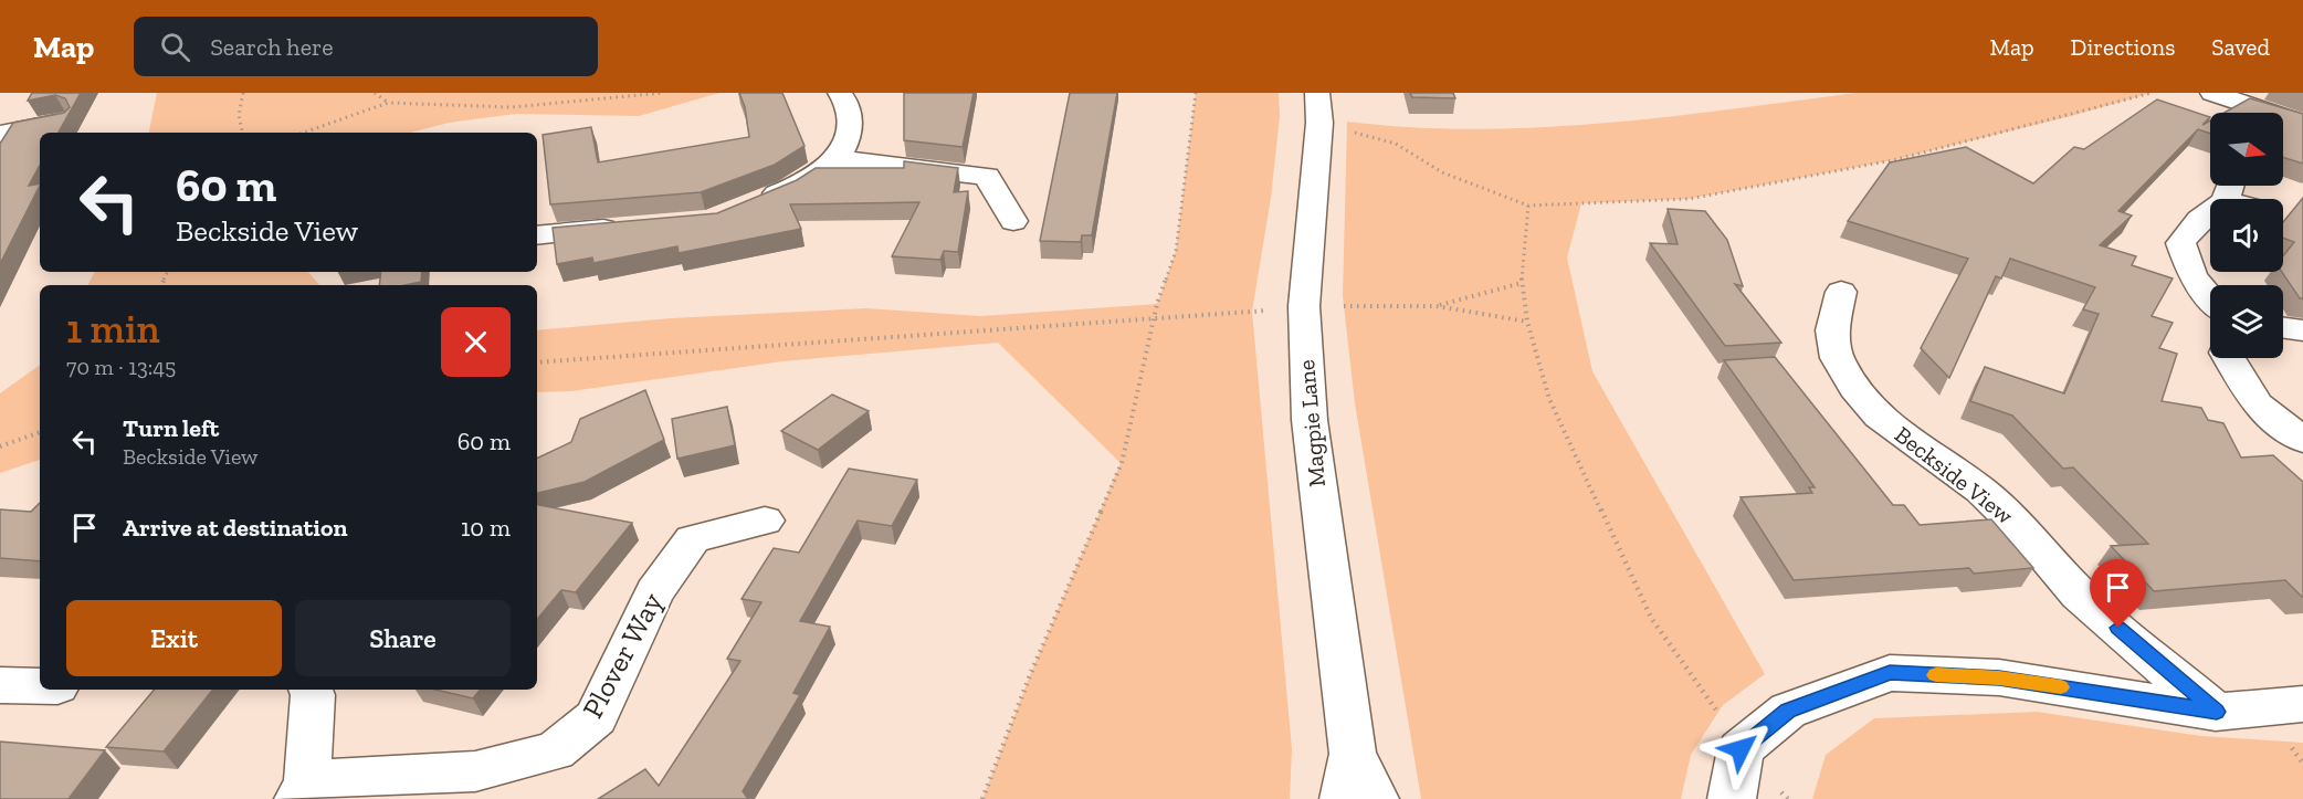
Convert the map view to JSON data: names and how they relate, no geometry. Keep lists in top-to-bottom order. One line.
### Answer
{"streets":{"street":["Magpie Lane","Beckside View","Plover Way"]},"north":"right","page":{"header":"Map","search":"Search here","nav":["Map","Directions","Saved"],"turn":["60 m","Beckside View"],"heading":["1 min","70 m · 13:45"],"list":[{"name":"Turn left","note":"Beckside View","value":"60 m"},{"name":"Arrive at destination","value":"10 m"}],"buttons":["Exit","Share"]}}
